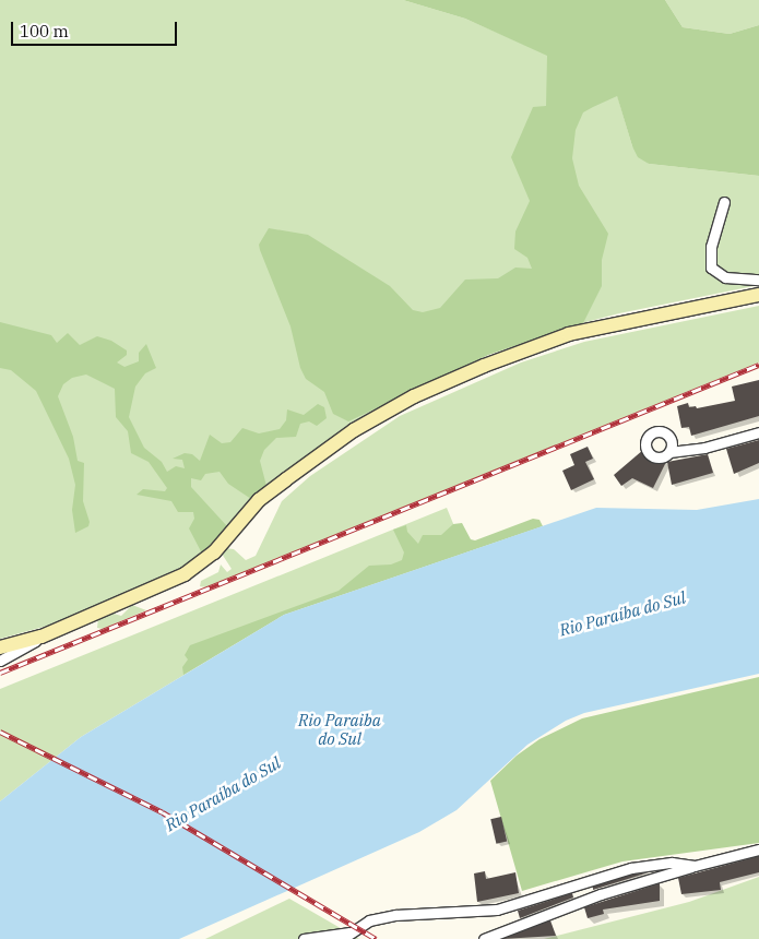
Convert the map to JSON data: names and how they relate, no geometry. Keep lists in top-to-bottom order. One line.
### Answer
{"water":["Rio Paraíba do Sul","Rio Paraiba do Sul"],"scale_bar":"100 m"}
